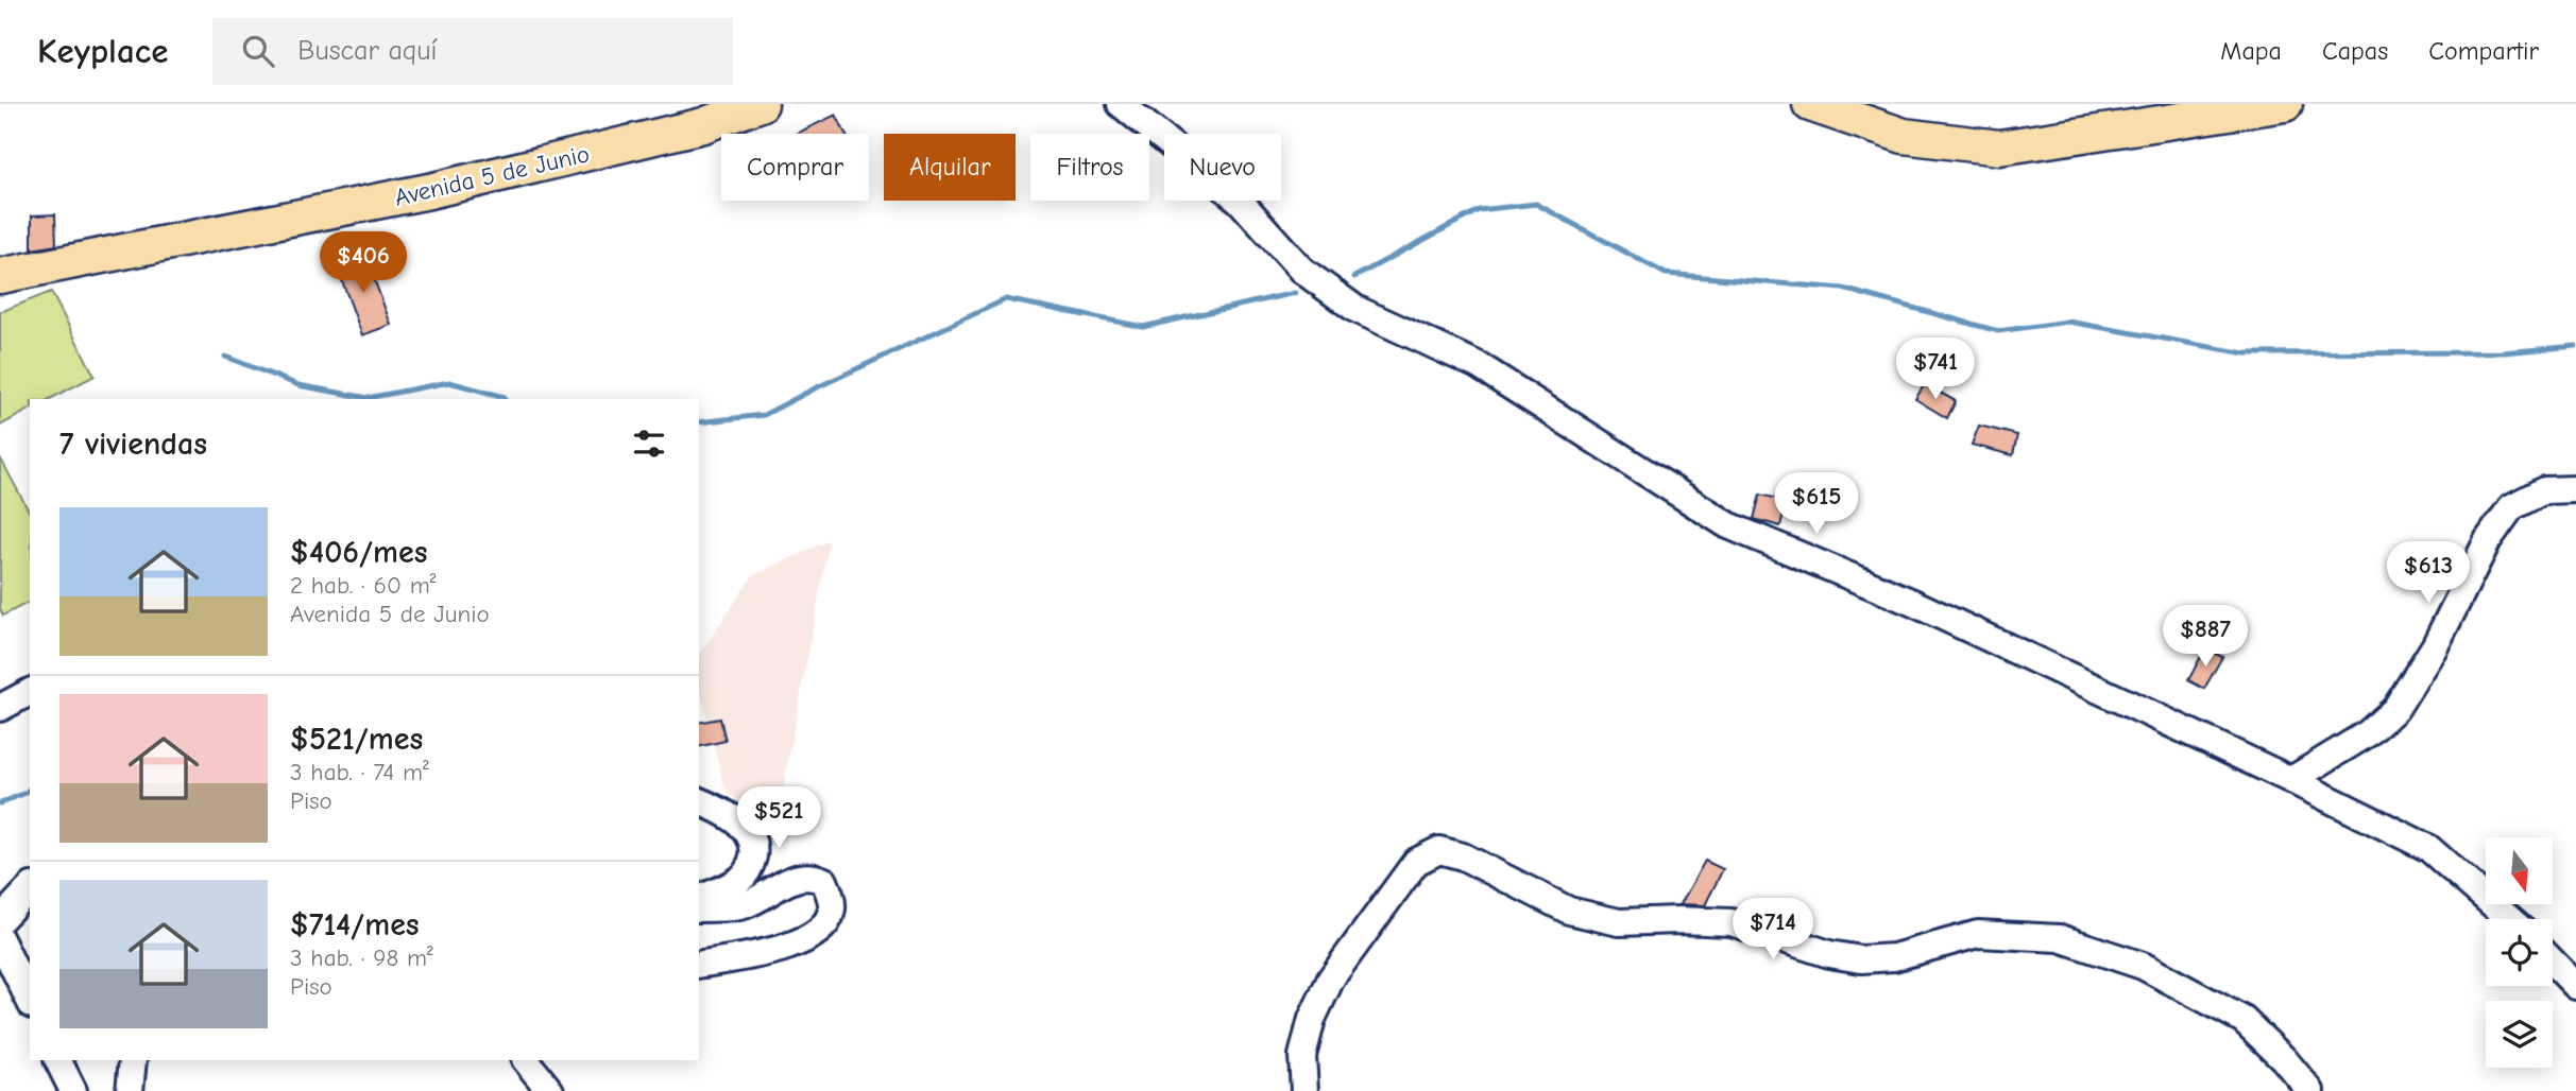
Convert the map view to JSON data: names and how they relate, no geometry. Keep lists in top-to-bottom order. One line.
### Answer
{"streets":{"main road":["Avenida 5 de Junio"]},"north":"bottom","page":{"header":"Keyplace","search":"Buscar aquí","nav":["Mapa","Capas","Compartir"],"chip":["Comprar","Alquilar","Filtros","Nuevo"],"price":["$406","$741","$615","$613","$887","$521","$714"],"heading":"7 viviendas","list":[{"name":"$406/mes","note":"2 hab. · 60 m² · Avenida 5 de Junio"},{"name":"$521/mes","note":"3 hab. · 74 m² · Piso"},{"name":"$714/mes","note":"3 hab. · 98 m² · Piso"}]}}
